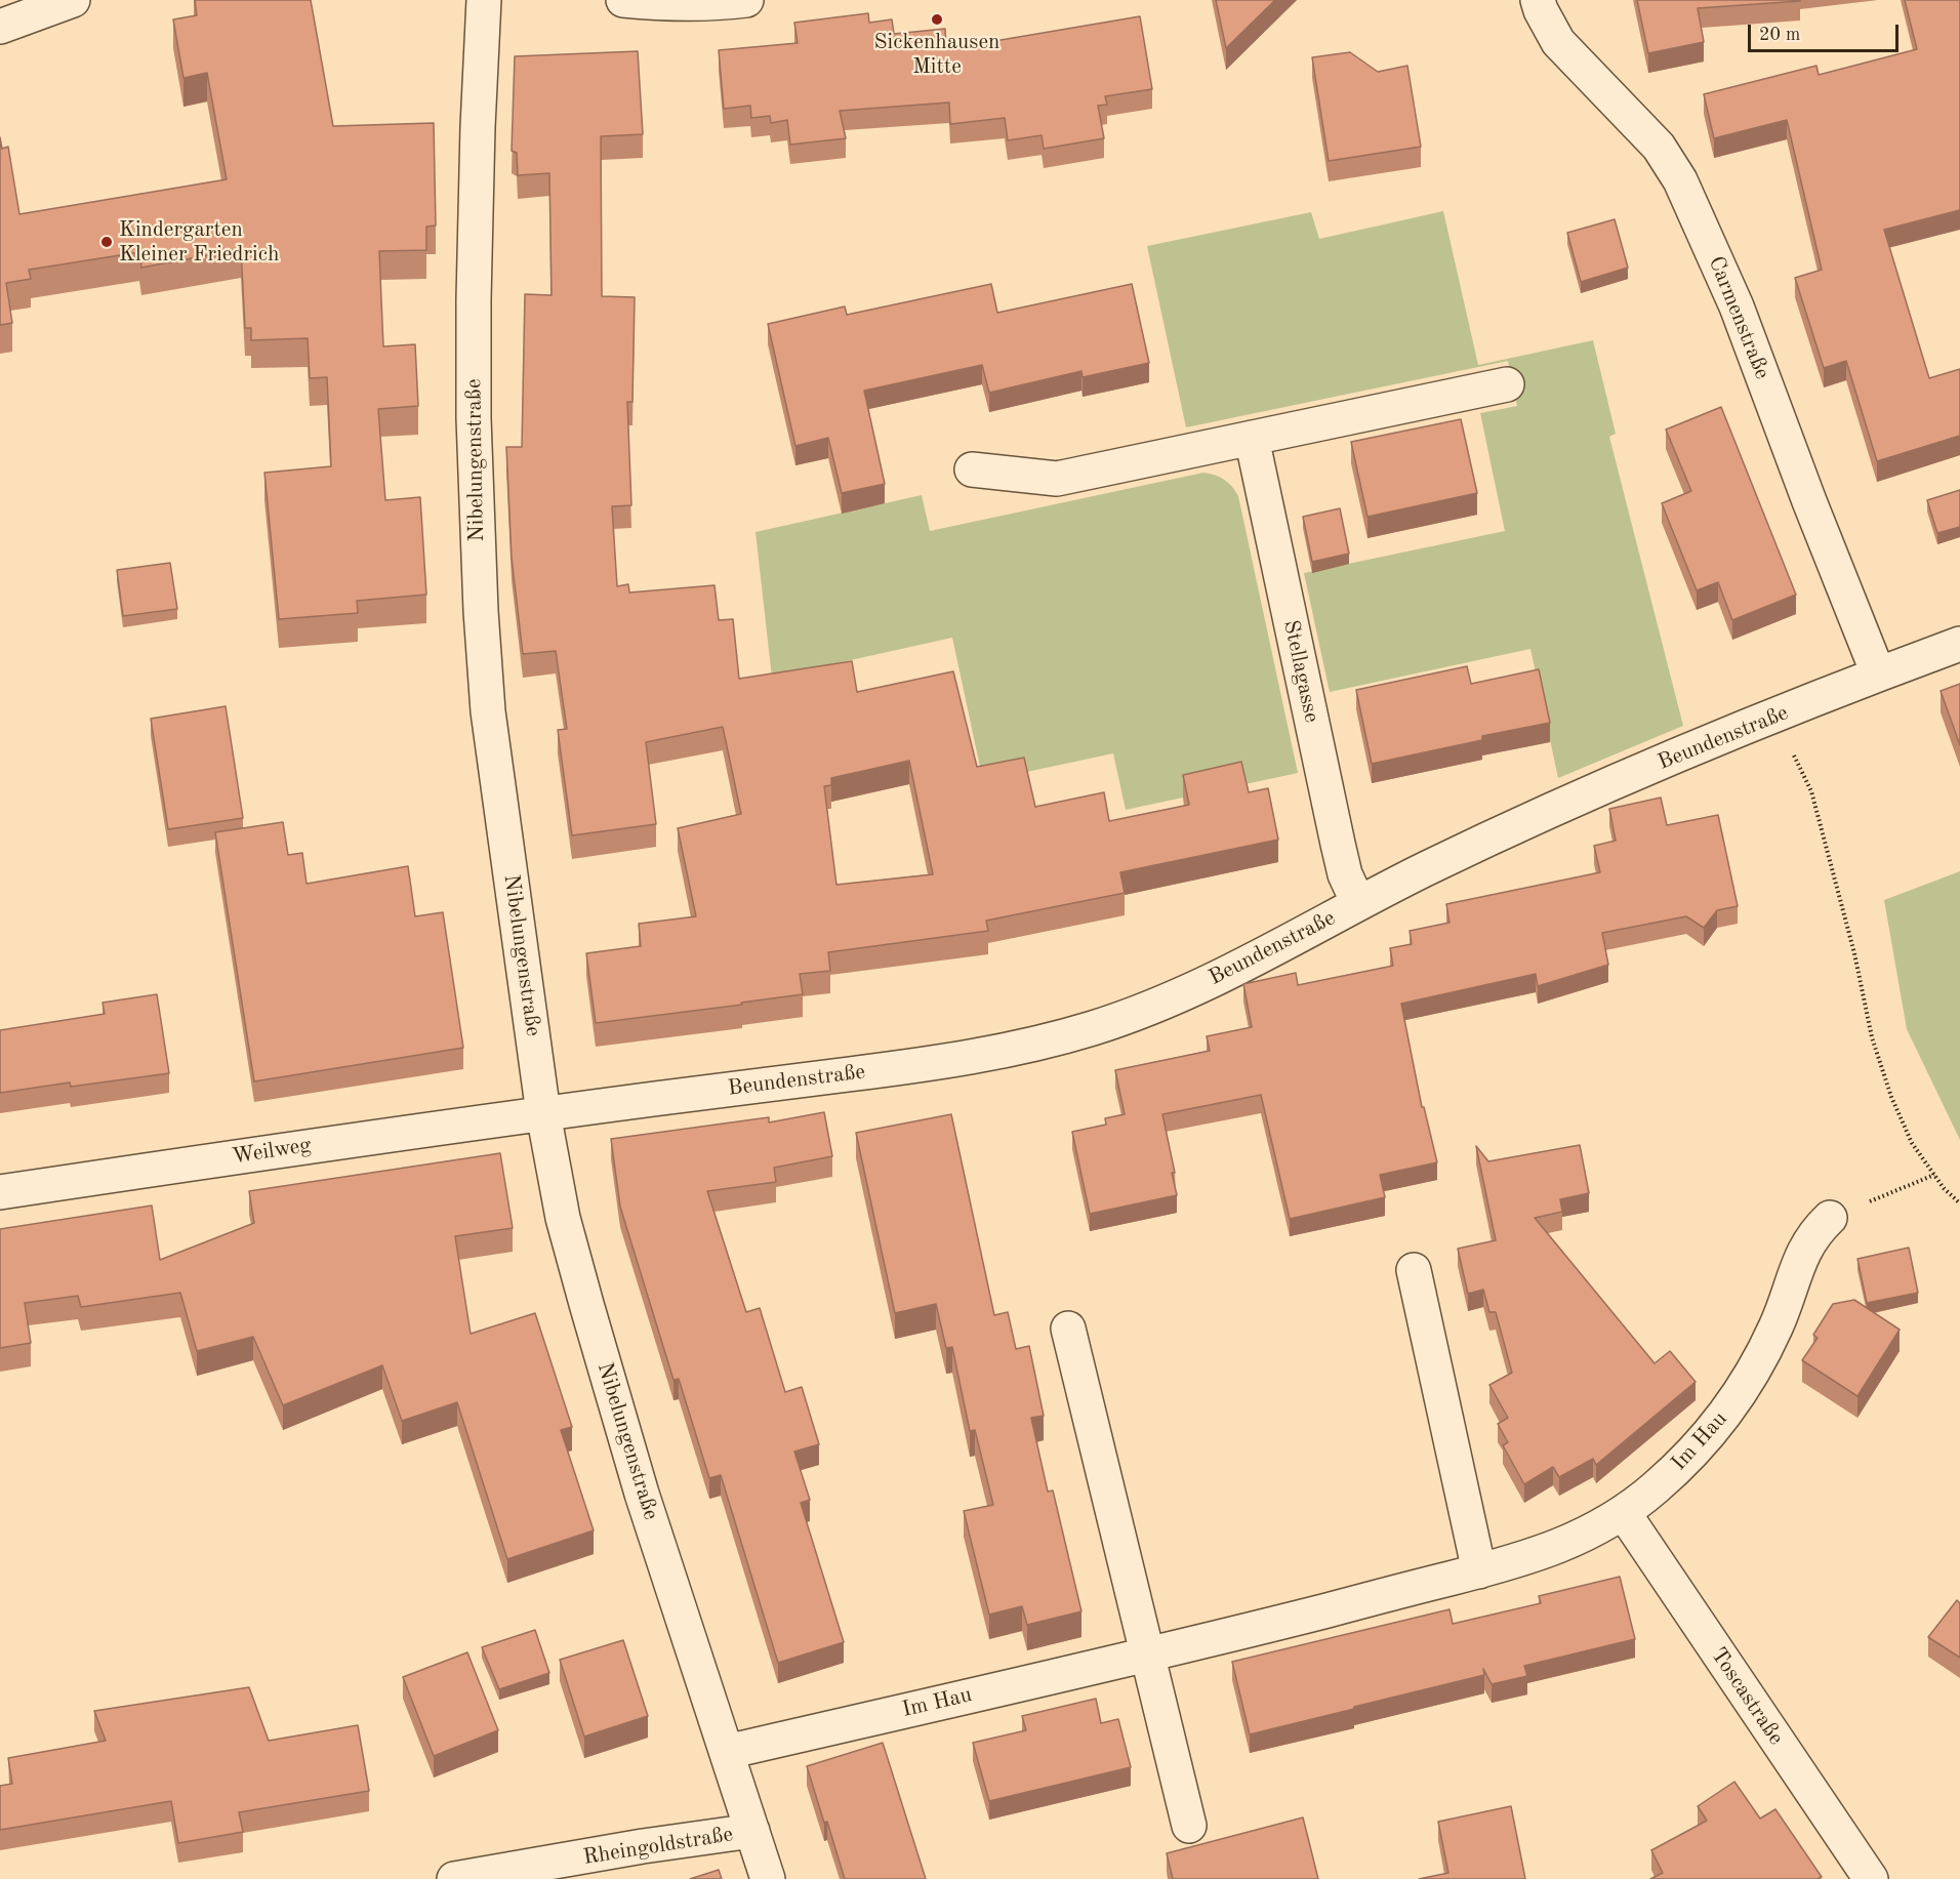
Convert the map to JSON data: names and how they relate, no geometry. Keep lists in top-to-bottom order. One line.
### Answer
{"streets":{"street":["Carmenstraße","Nibelungenstraße","Stellagasse","Beundenstraße","Weilweg","Im Hau","Toscastraße","Rheingoldstraße"]},"crossings":[["Carmenstraße","Beundenstraße"],["Nibelungenstraße","Beundenstraße"],["Nibelungenstraße","Weilweg"],["Nibelungenstraße","Im Hau"],["Nibelungenstraße","Rheingoldstraße"],["Stellagasse","Beundenstraße"],["Beundenstraße","Weilweg"],["Im Hau","Toscastraße"]],"places":["Sickenhausen Mitte","Kindergarten Kleiner Friedrich"],"scale_bar":"20 m"}
